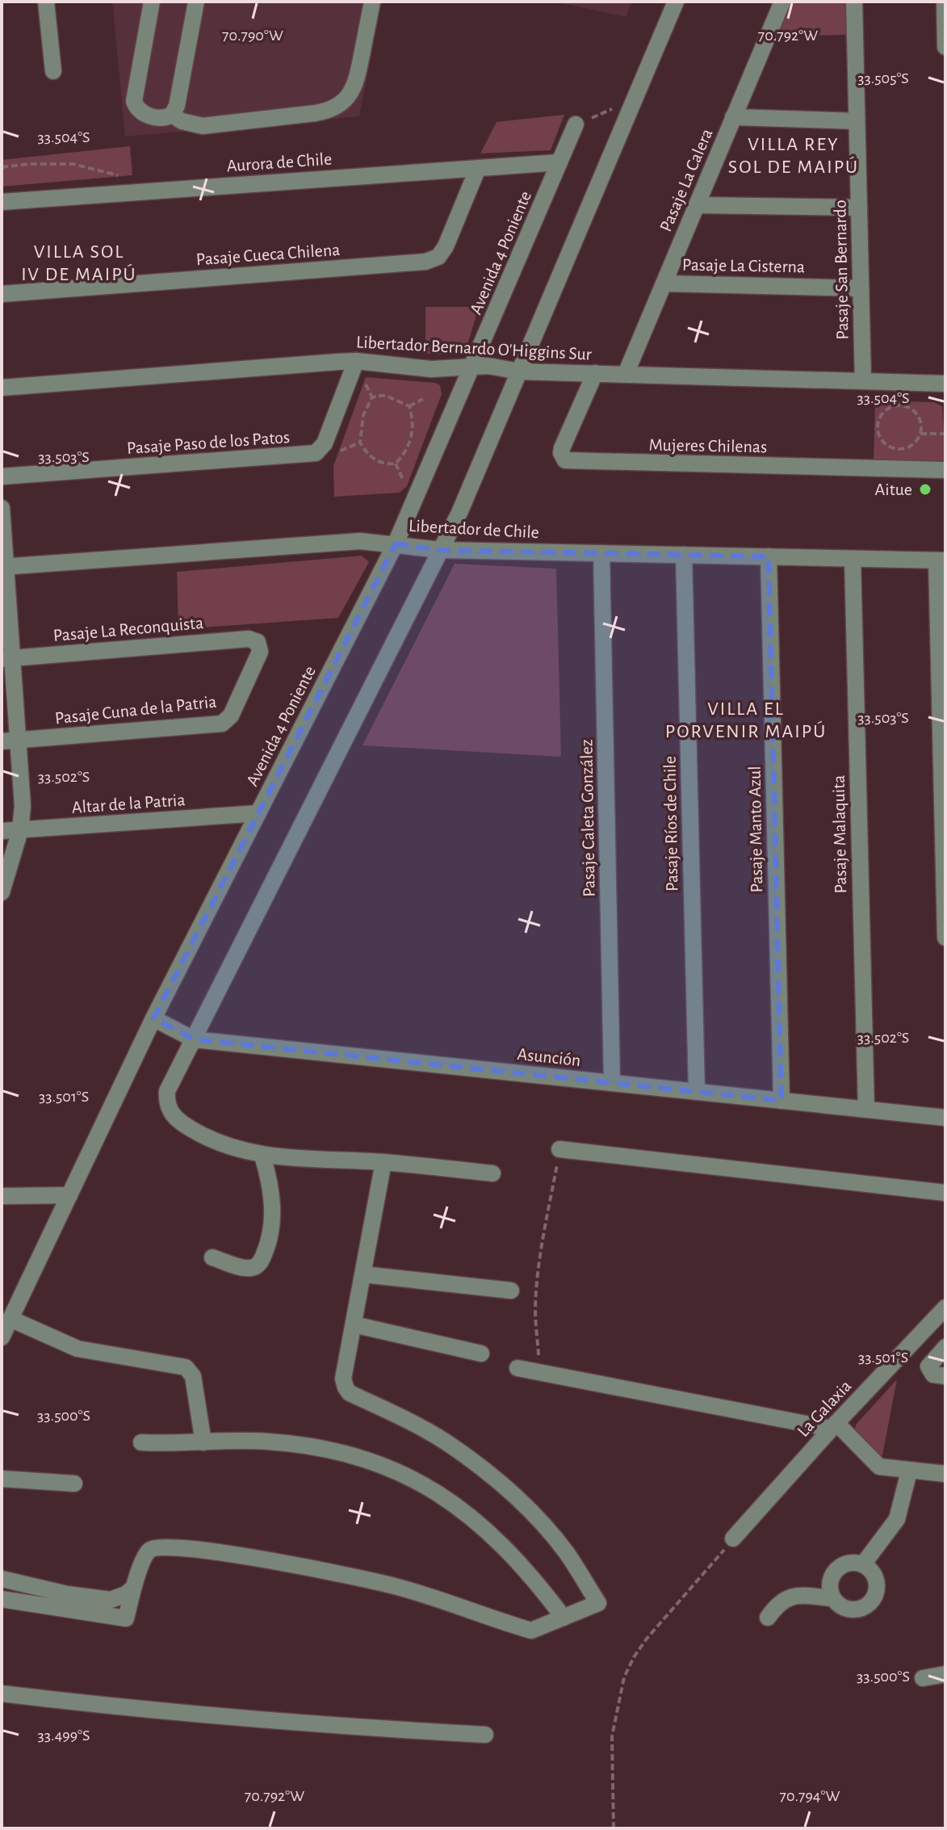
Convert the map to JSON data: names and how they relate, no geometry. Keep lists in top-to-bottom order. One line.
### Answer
{"streets":{"street":["Aurora de Chile","Pasaje La Calera","Avenida 4 Poniente","Pasaje Cueca Chilena","Pasaje La Cisterna","Pasaje San Bernardo","Libertador Bernardo O'Higgins Sur","Pasaje Paso de los Patos","Mujeres Chilenas","Libertador de Chile","Pasaje La Reconquista","Pasaje Cuna de la Patria","Altar de la Patria","Pasaje Caleta González","Pasaje Ríos de Chile","Pasaje Manto Azul","Pasaje Malaquita","Asunción","La Galaxia"]},"crossings":[["Aurora de Chile","Avenida 4 Poniente"],["Aurora de Chile","Pasaje Cueca Chilena"],["Pasaje La Calera","Pasaje La Cisterna"],["Pasaje La Calera","Libertador Bernardo O'Higgins Sur"],["Avenida 4 Poniente","Libertador Bernardo O'Higgins Sur"],["Avenida 4 Poniente","Libertador de Chile"],["Avenida 4 Poniente","Altar de la Patria"],["Avenida 4 Poniente","Asunción"],["Pasaje La Cisterna","Pasaje San Bernardo"],["Pasaje San Bernardo","Libertador Bernardo O'Higgins Sur"],["Libertador Bernardo O'Higgins Sur","Pasaje Paso de los Patos"],["Libertador Bernardo O'Higgins Sur","Mujeres Chilenas"],["Libertador de Chile","Pasaje Caleta González"],["Libertador de Chile","Pasaje Ríos de Chile"],["Libertador de Chile","Pasaje Manto Azul"],["Libertador de Chile","Pasaje Malaquita"],["Pasaje La Reconquista","Pasaje Cuna de la Patria"],["Pasaje Caleta González","Asunción"],["Pasaje Ríos de Chile","Asunción"],["Pasaje Manto Azul","Asunción"],["Pasaje Malaquita","Asunción"]],"districts":["VILLA REY SOL DE MAIPÚ","VILLA SOL IV DE MAIPÚ","VILLA EL PORVENIR MAIPÚ"],"places":["Aitue"],"coordinates":["70.790°W","70.792°W","33.505°S","33.504°S","33.503°S","33.502°S","33.501°S","33.500°S","33.499°S","70.794°W"]}
